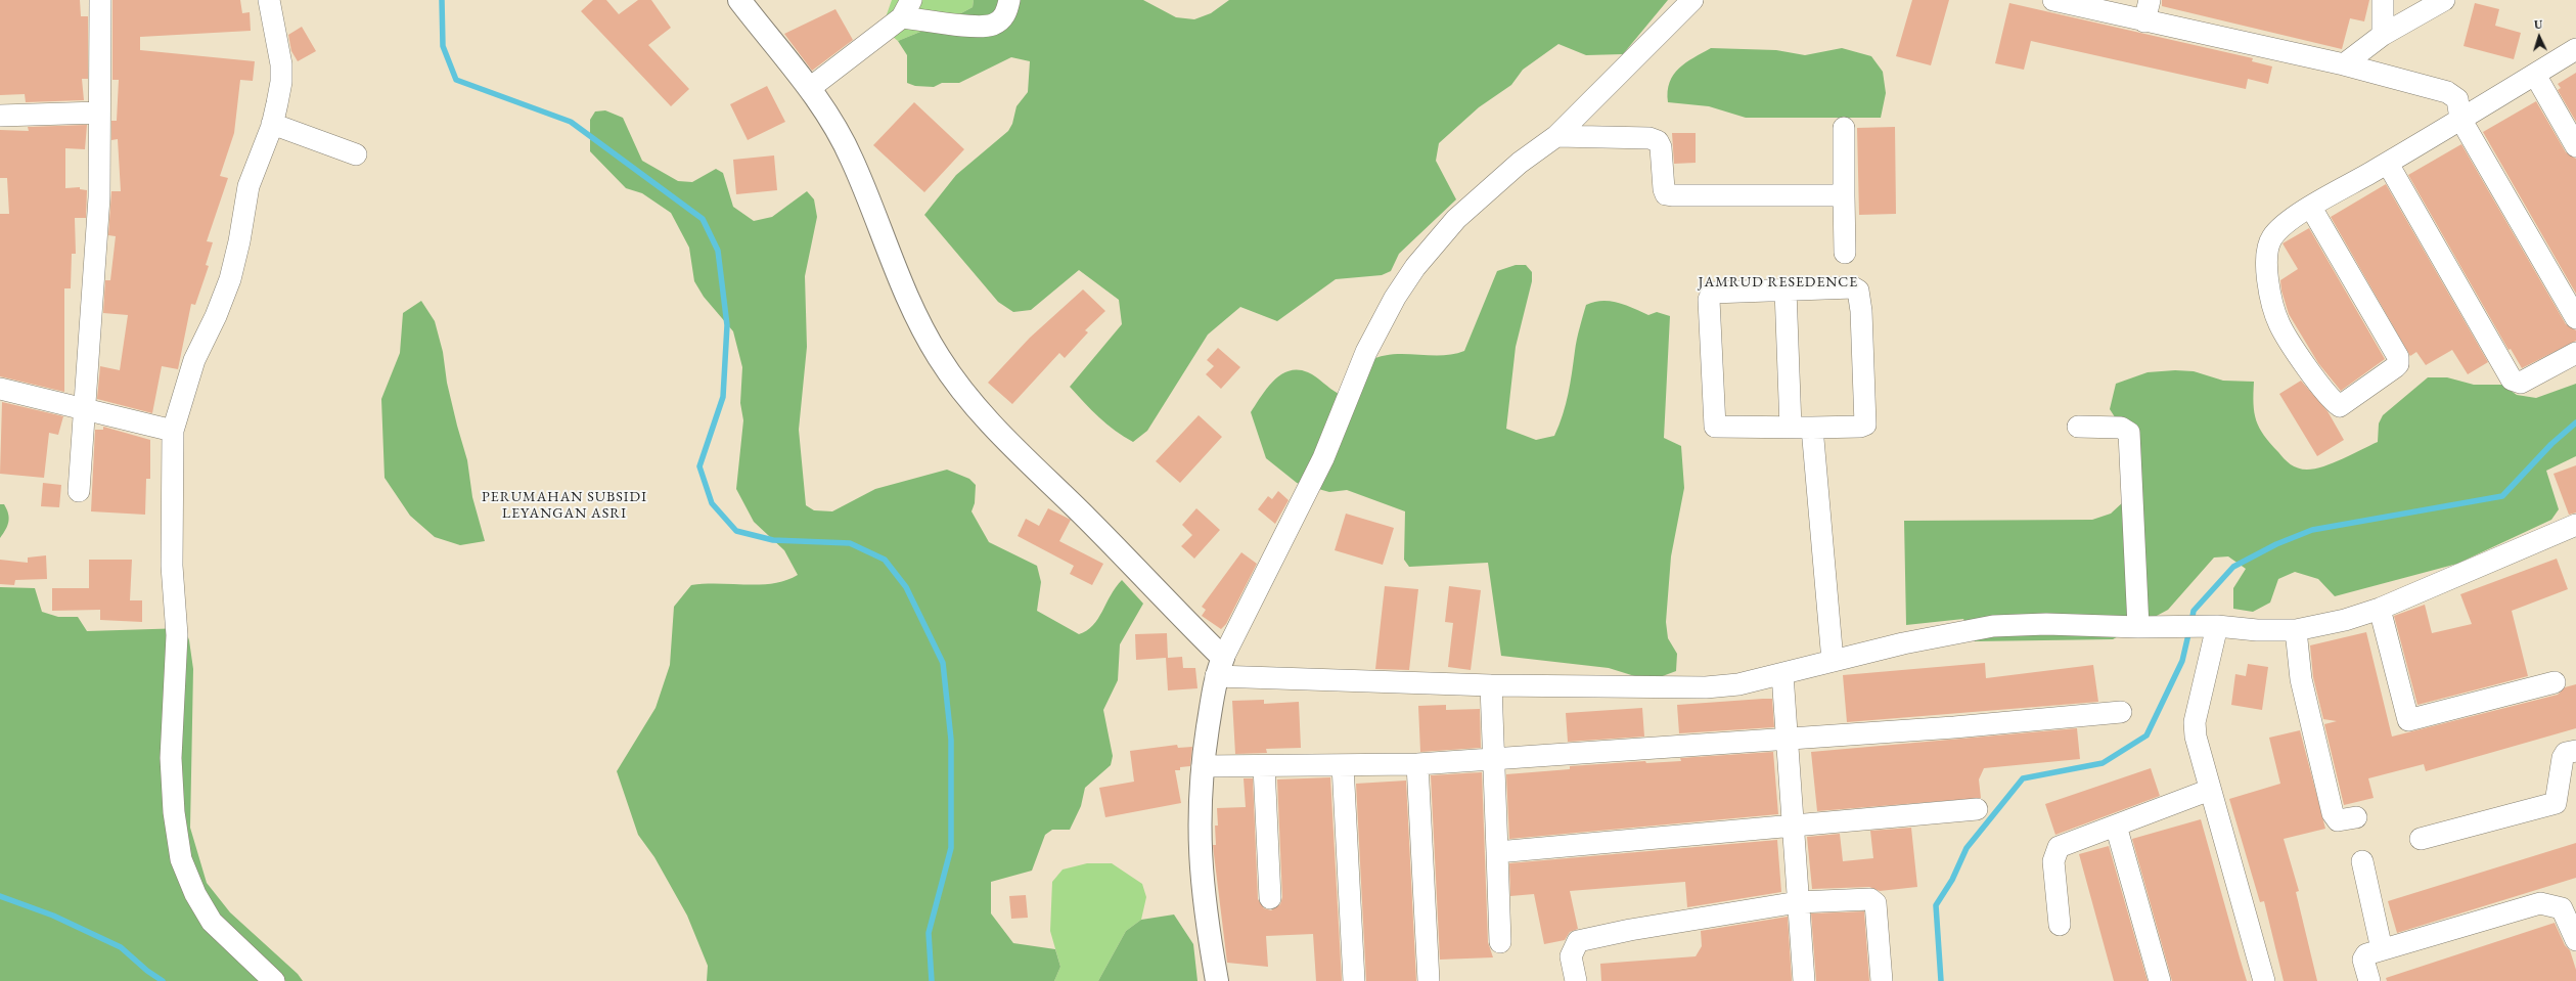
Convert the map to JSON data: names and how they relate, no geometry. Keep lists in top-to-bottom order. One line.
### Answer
{"districts":["JAMRUD RESEDENCE","PERUMAHAN SUBSIDI LEYANGAN ASRI"],"north":"top"}
